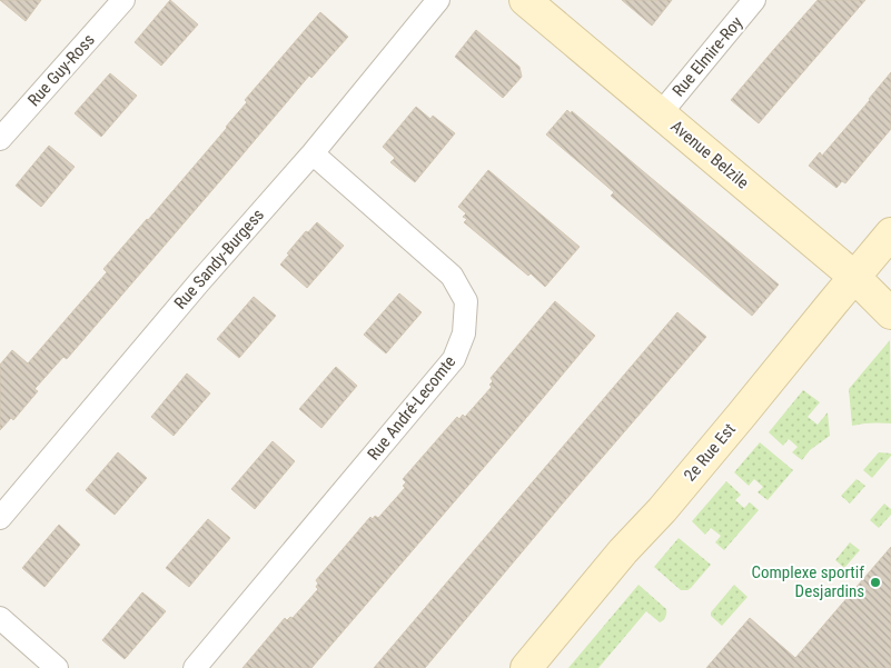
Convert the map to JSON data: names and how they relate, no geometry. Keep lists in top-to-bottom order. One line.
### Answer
{"streets":{"street":["Rue Elmire-Roy","Rue Guy-Ross","Avenue Belzile","Rue Sandy-Burgess","Rue André-Lecomte","2e Rue Est"]},"crossings":[["Rue Elmire-Roy","Avenue Belzile"],["Avenue Belzile","2e Rue Est"],["Rue Sandy-Burgess","Rue André-Lecomte"]],"places":["Complexe sportif Desjardins"]}
